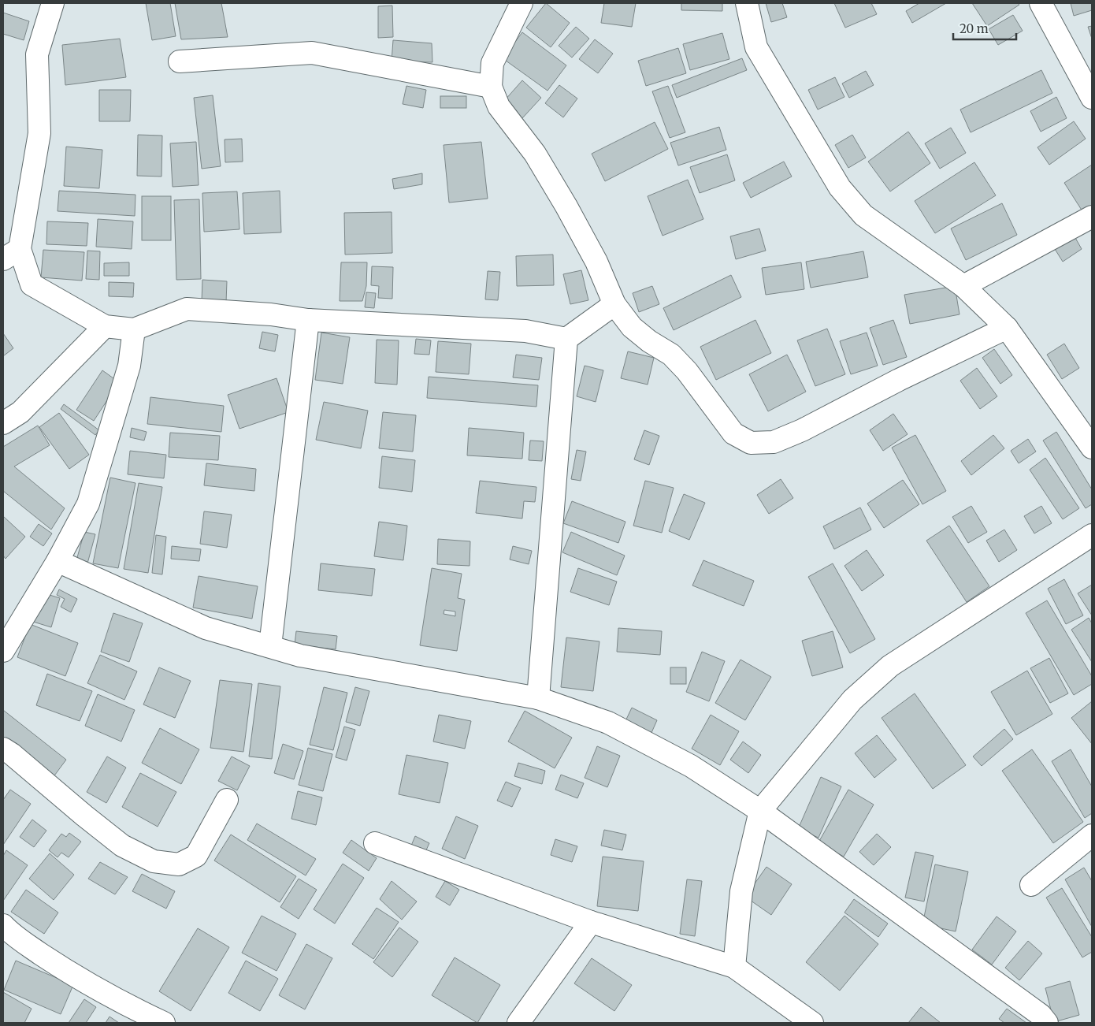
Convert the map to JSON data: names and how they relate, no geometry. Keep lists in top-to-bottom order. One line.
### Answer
{"scale_bar":"20 m"}
